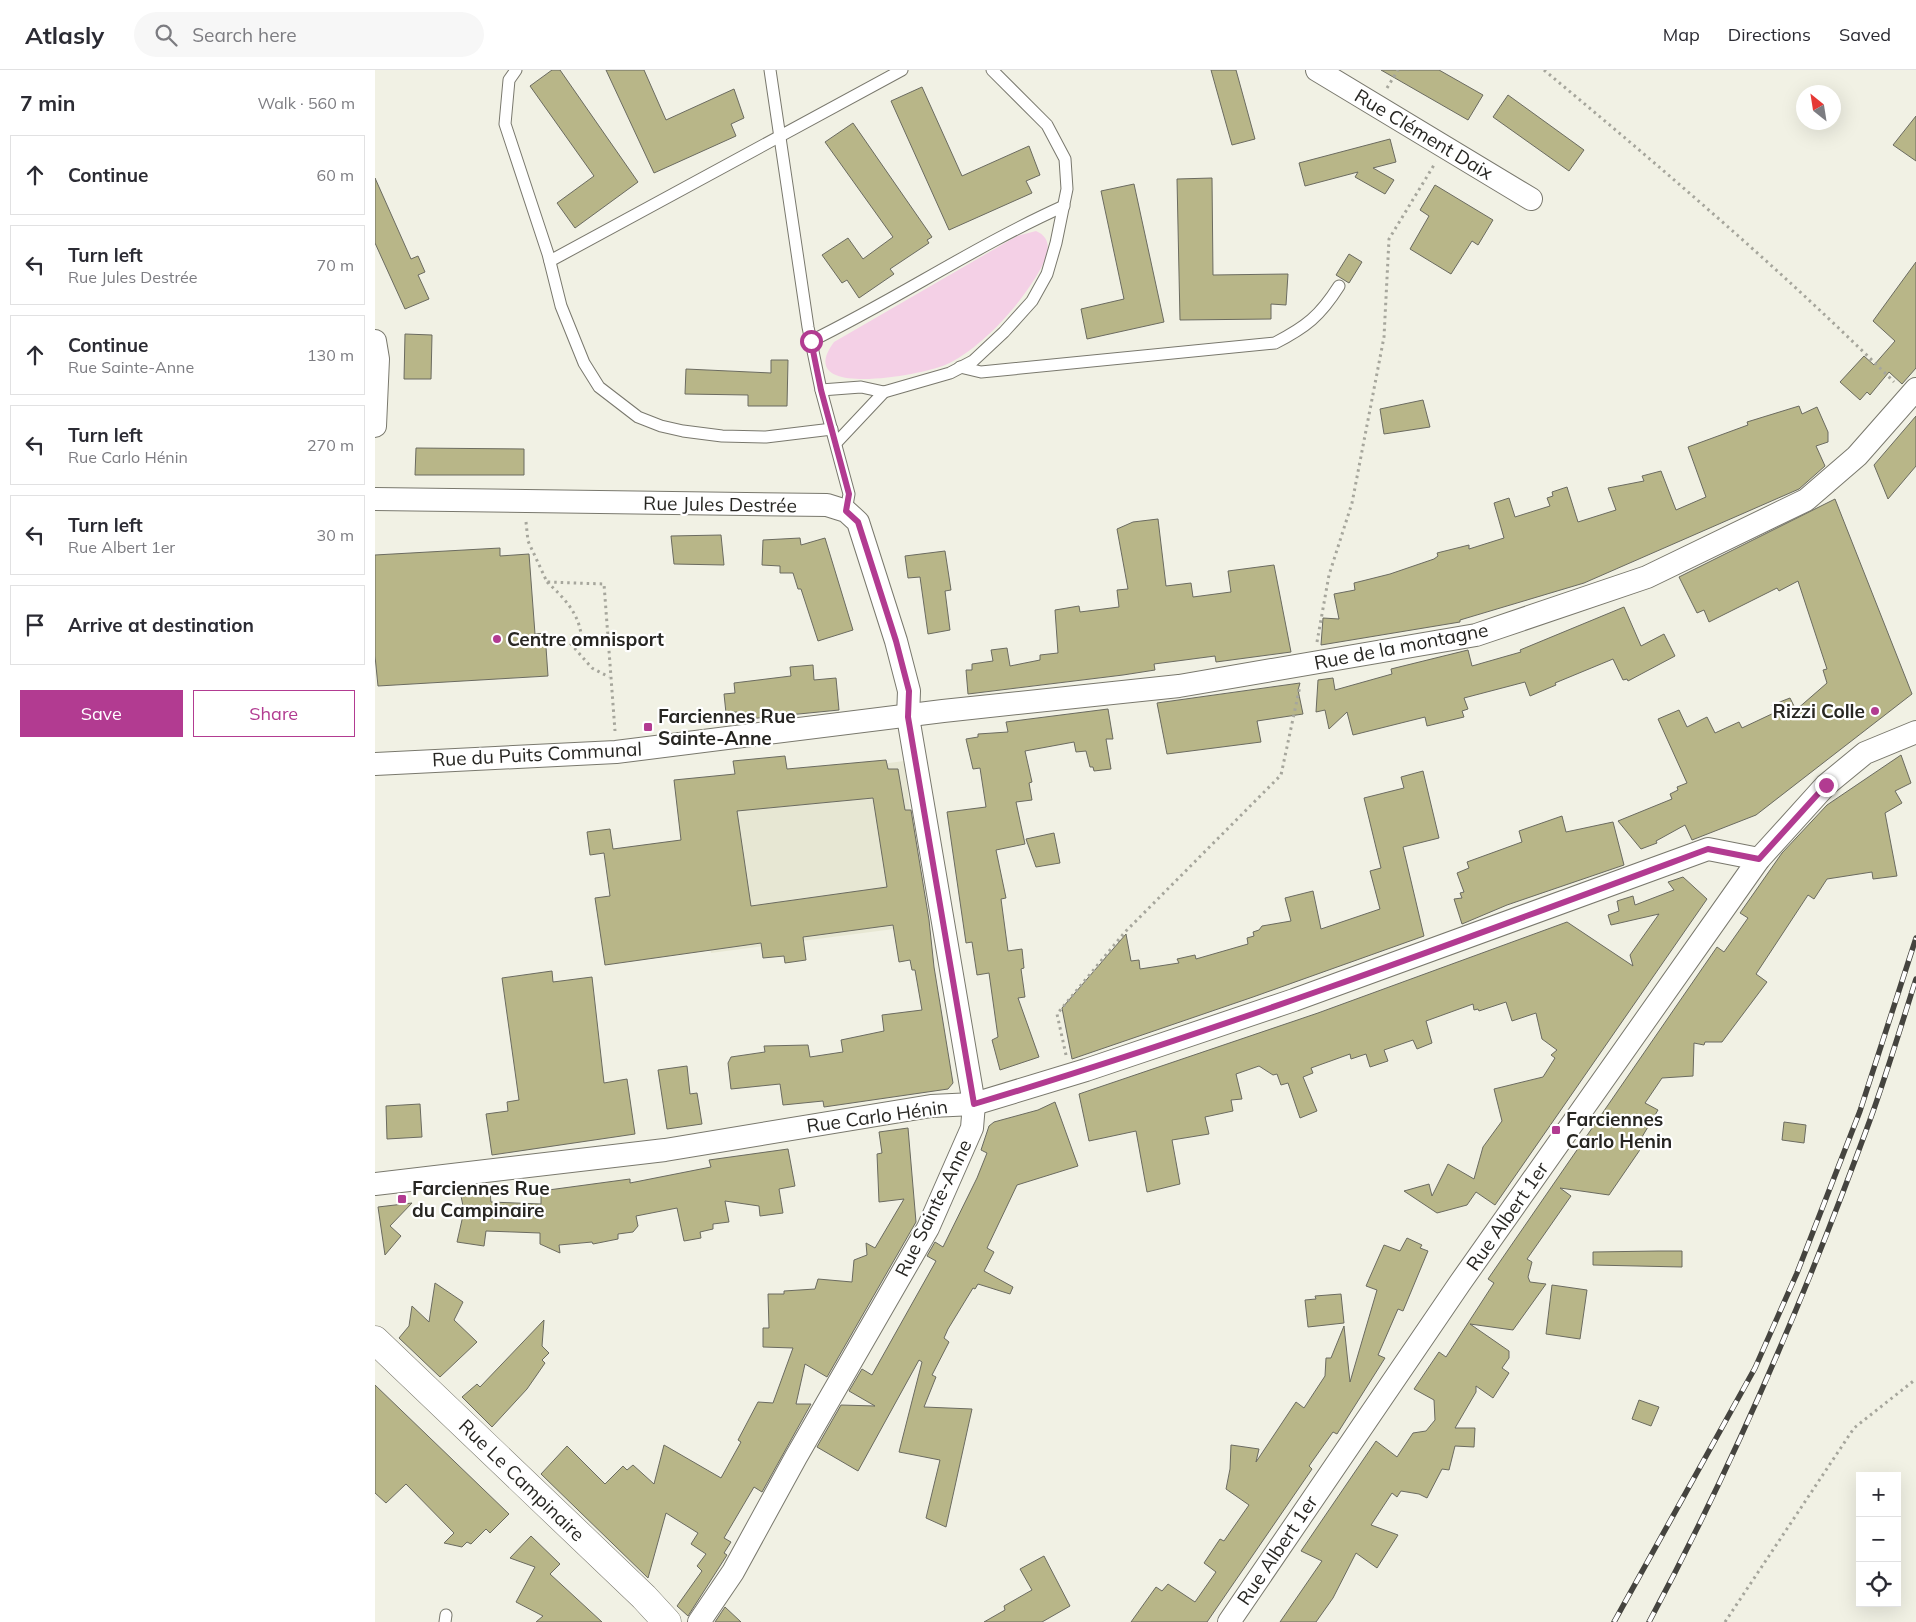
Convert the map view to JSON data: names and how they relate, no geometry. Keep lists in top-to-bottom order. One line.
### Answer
{"streets":{"main road":["Rue Le Campinaire"],"street":["Rue Clément Daix","Rue Jules Destrée","Rue de la montagne","Rue du Puits Communal","Rue Carlo Hénin","Rue Sainte-Anne","Rue Albert 1er"]},"crossings":[["Rue de la montagne","Rue du Puits Communal"],["Rue de la montagne","Rue Sainte-Anne"],["Rue du Puits Communal","Rue Sainte-Anne"],["Rue Carlo Hénin","Rue Sainte-Anne"],["Rue Carlo Hénin","Rue Albert 1er"]],"places":{"other":["Centre omnisport","Rizzi Colle"],"transit":["Farciennes Rue Sainte-Anne","Farciennes Carlo Henin","Farciennes Rue du Campinaire"]},"north":"top left","page":{"header":"Atlasly","search":"Search here","nav":["Map","Directions","Saved"],"heading":["7 min","Walk · 560 m"],"list":[["Continue","60 m"],["Turn left","Rue Jules Destrée","70 m"],["Continue","Rue Sainte-Anne","130 m"],["Turn left","Rue Carlo Hénin","270 m"],["Turn left","Rue Albert 1er","30 m"],"Arrive at destination"],"buttons":["Save","Share"],"map_buttons":["+","−"]}}
